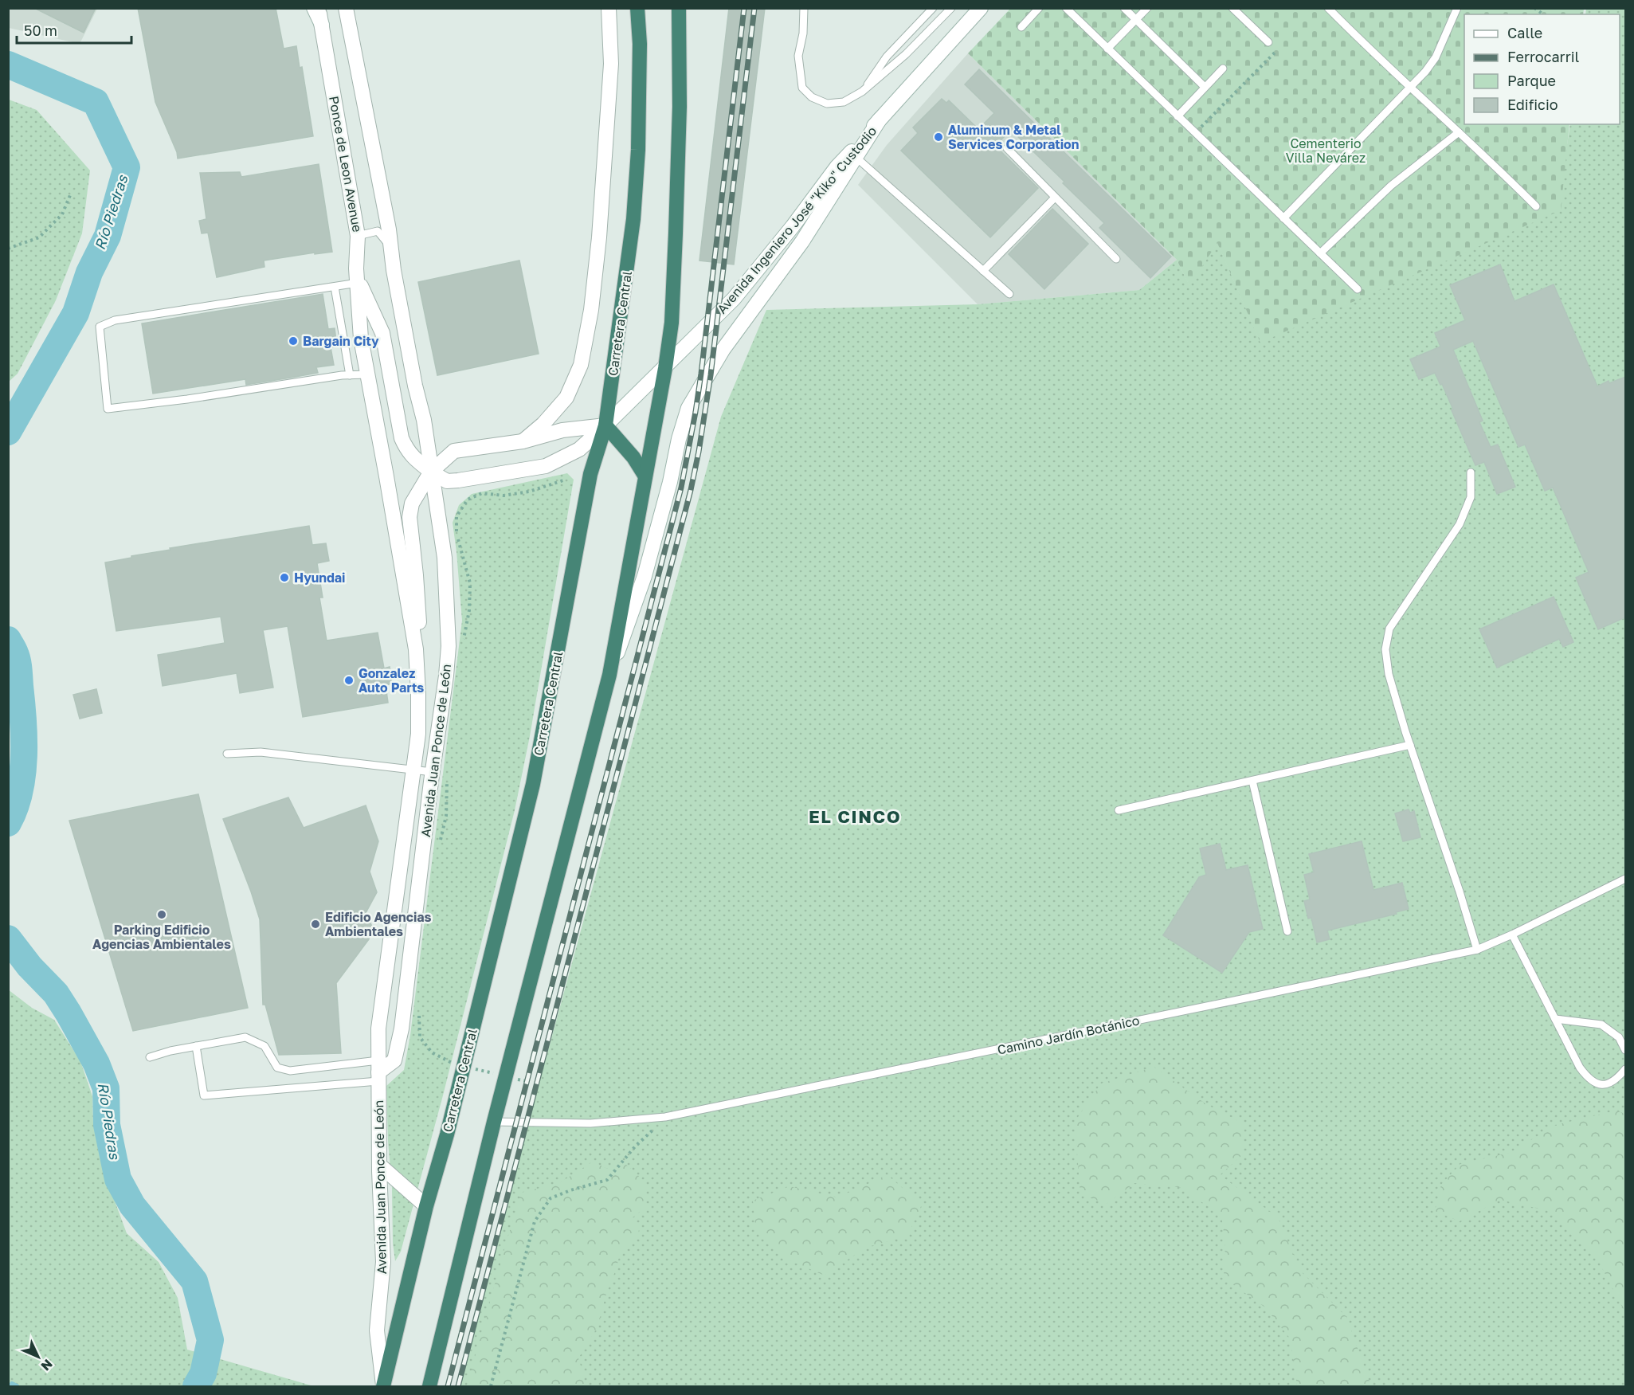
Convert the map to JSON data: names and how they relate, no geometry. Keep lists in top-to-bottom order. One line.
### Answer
{"streets":{"highway":["Carretera Central"],"street":["Ponce de Leon Avenue","Avenida Ingeniero José \"Kiko\" Custodio","Avenida Juan Ponce de León"],"lane":["Camino Jardín Botánico"]},"crossings":[["Ponce de Leon Avenue","Avenida Ingeniero José \"Kiko\" Custodio"],["Ponce de Leon Avenue","Avenida Juan Ponce de León"],["Avenida Ingeniero José \"Kiko\" Custodio","Carretera Central"],["Avenida Ingeniero José \"Kiko\" Custodio","Avenida Juan Ponce de León"],["Carretera Central","Avenida Juan Ponce de León"]],"districts":["EL CINCO"],"water":["Río Piedras"],"parks":["Cementerio Villa Nevárez"],"places":["Aluminum & Metal Services Corporation","Bargain City","Hyundai","Gonzalez Auto Parts","Parking Edificio Agencias Ambientales","Edificio Agencias Ambientales"],"legend":["Calle","Ferrocarril","Parque","Edificio"],"scale_bar":"50 m","north":"bottom right"}
